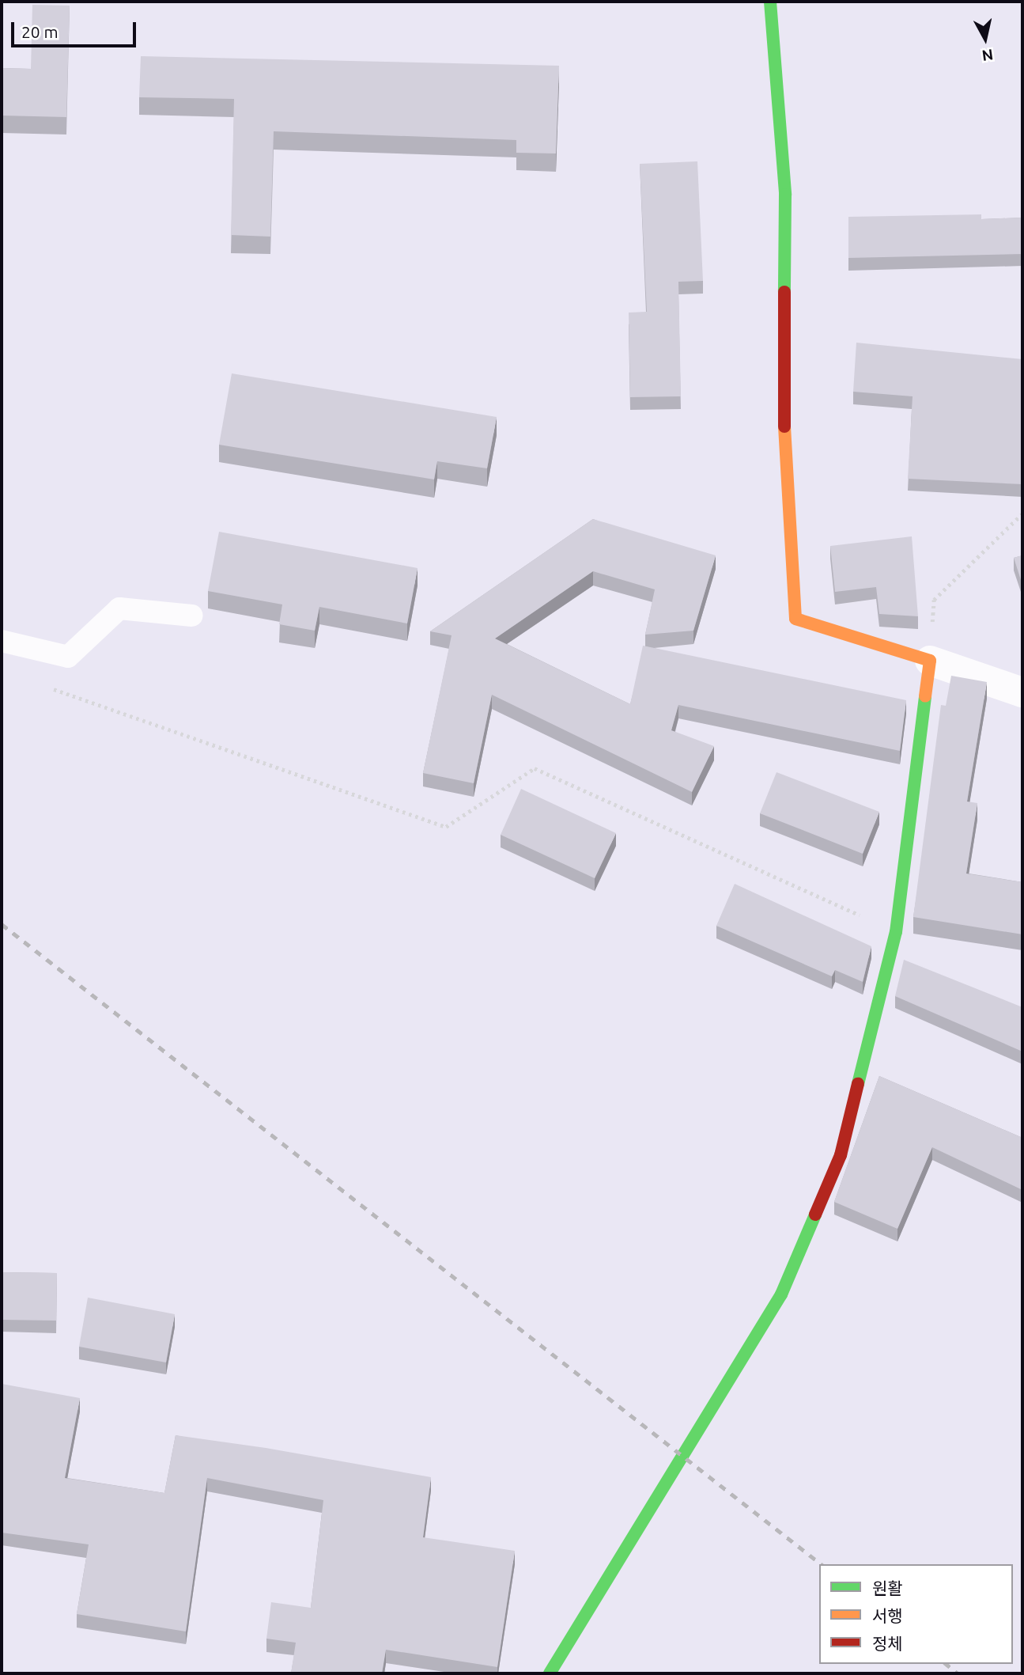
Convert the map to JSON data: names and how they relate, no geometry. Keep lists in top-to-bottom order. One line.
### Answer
{"legend":["원활","서행","정체"],"scale_bar":"20 m","north":"bottom"}
